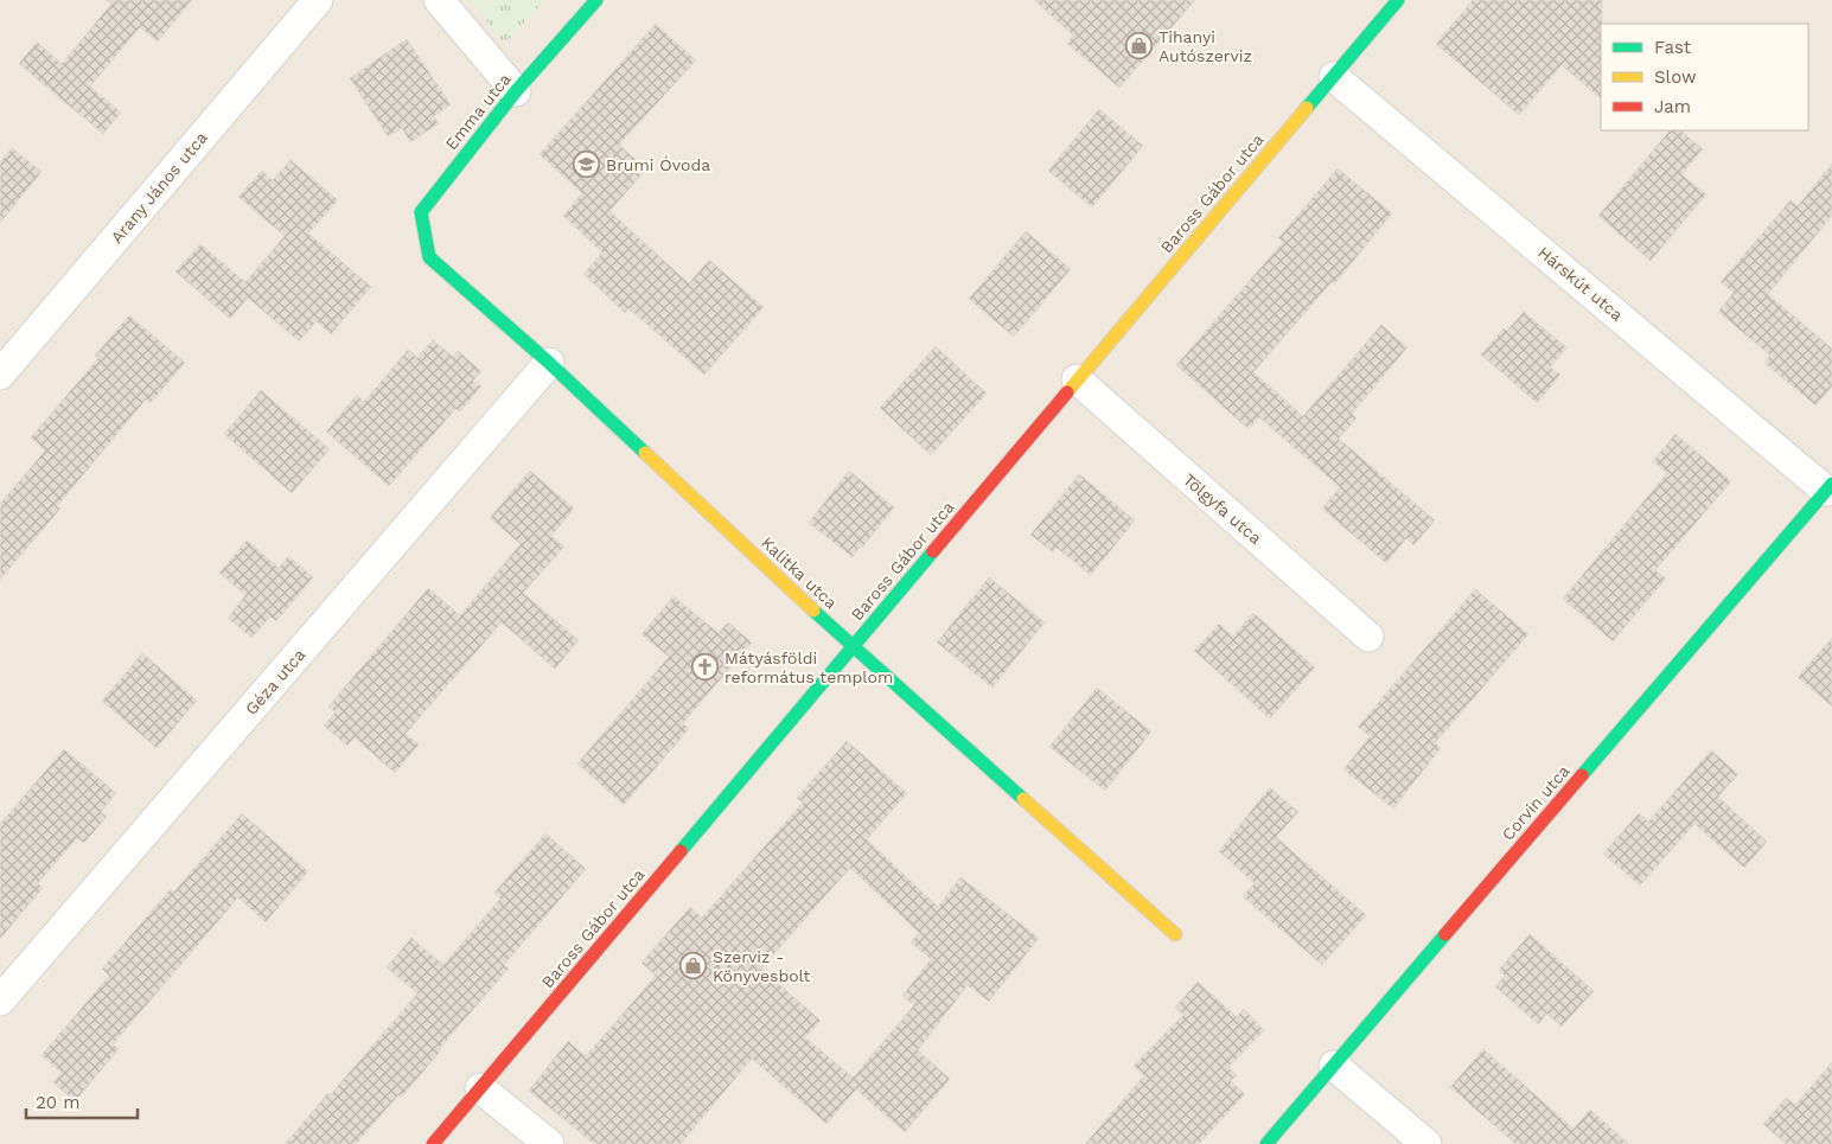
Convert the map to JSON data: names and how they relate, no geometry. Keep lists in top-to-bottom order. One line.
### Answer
{"streets":{"street":["Emma utca","Arany János utca","Baross Gábor utca","Hárskút utca","Tölgyfa utca","Kalitka utca","Géza utca","Corvin utca"]},"crossings":[["Emma utca","Kalitka utca"],["Baross Gábor utca","Hárskút utca"],["Baross Gábor utca","Tölgyfa utca"],["Baross Gábor utca","Kalitka utca"],["Hárskút utca","Corvin utca"],["Kalitka utca","Géza utca"]],"places":{"shop":["Tihanyi Autószerviz","Szerviz - Könyvesbolt"],"school or university":["Brumi Óvoda"],"church":["Mátyásföldi református templom"]},"legend":["Fast","Slow","Jam"],"scale_bar":"20 m"}
